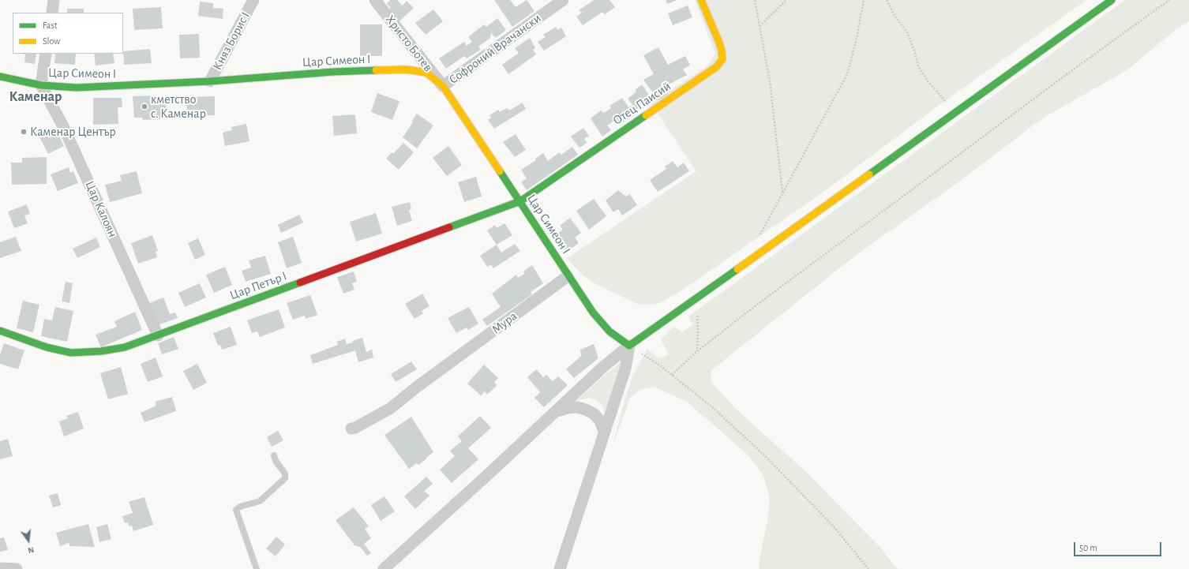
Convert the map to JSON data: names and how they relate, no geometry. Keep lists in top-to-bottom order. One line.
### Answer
{"streets":{"street":["Княз Борис I","Христо Ботев","Софроний Врачански","Цар Симеон I","Отец Паисий","Цар Калоян","Цар Петър I","Мура"]},"crossings":[["Княз Борис I","Цар Симеон I"],["Христо Ботев","Софроний Врачански"],["Христо Ботев","Цар Симеон I"],["Софроний Врачански","Цар Симеон I"],["Цар Симеон I","Отец Паисий"],["Цар Симеон I","Цар Калоян"],["Цар Симеон I","Цар Петър I"],["Цар Симеон I","Мура"],["Отец Паисий","Цар Петър I"],["Цар Калоян","Цар Петър I"]],"districts":["Каменар"],"places":["кметство с. Каменар","Каменар Център"],"legend":["Fast","Slow"],"scale_bar":"50 m","north":"bottom"}
